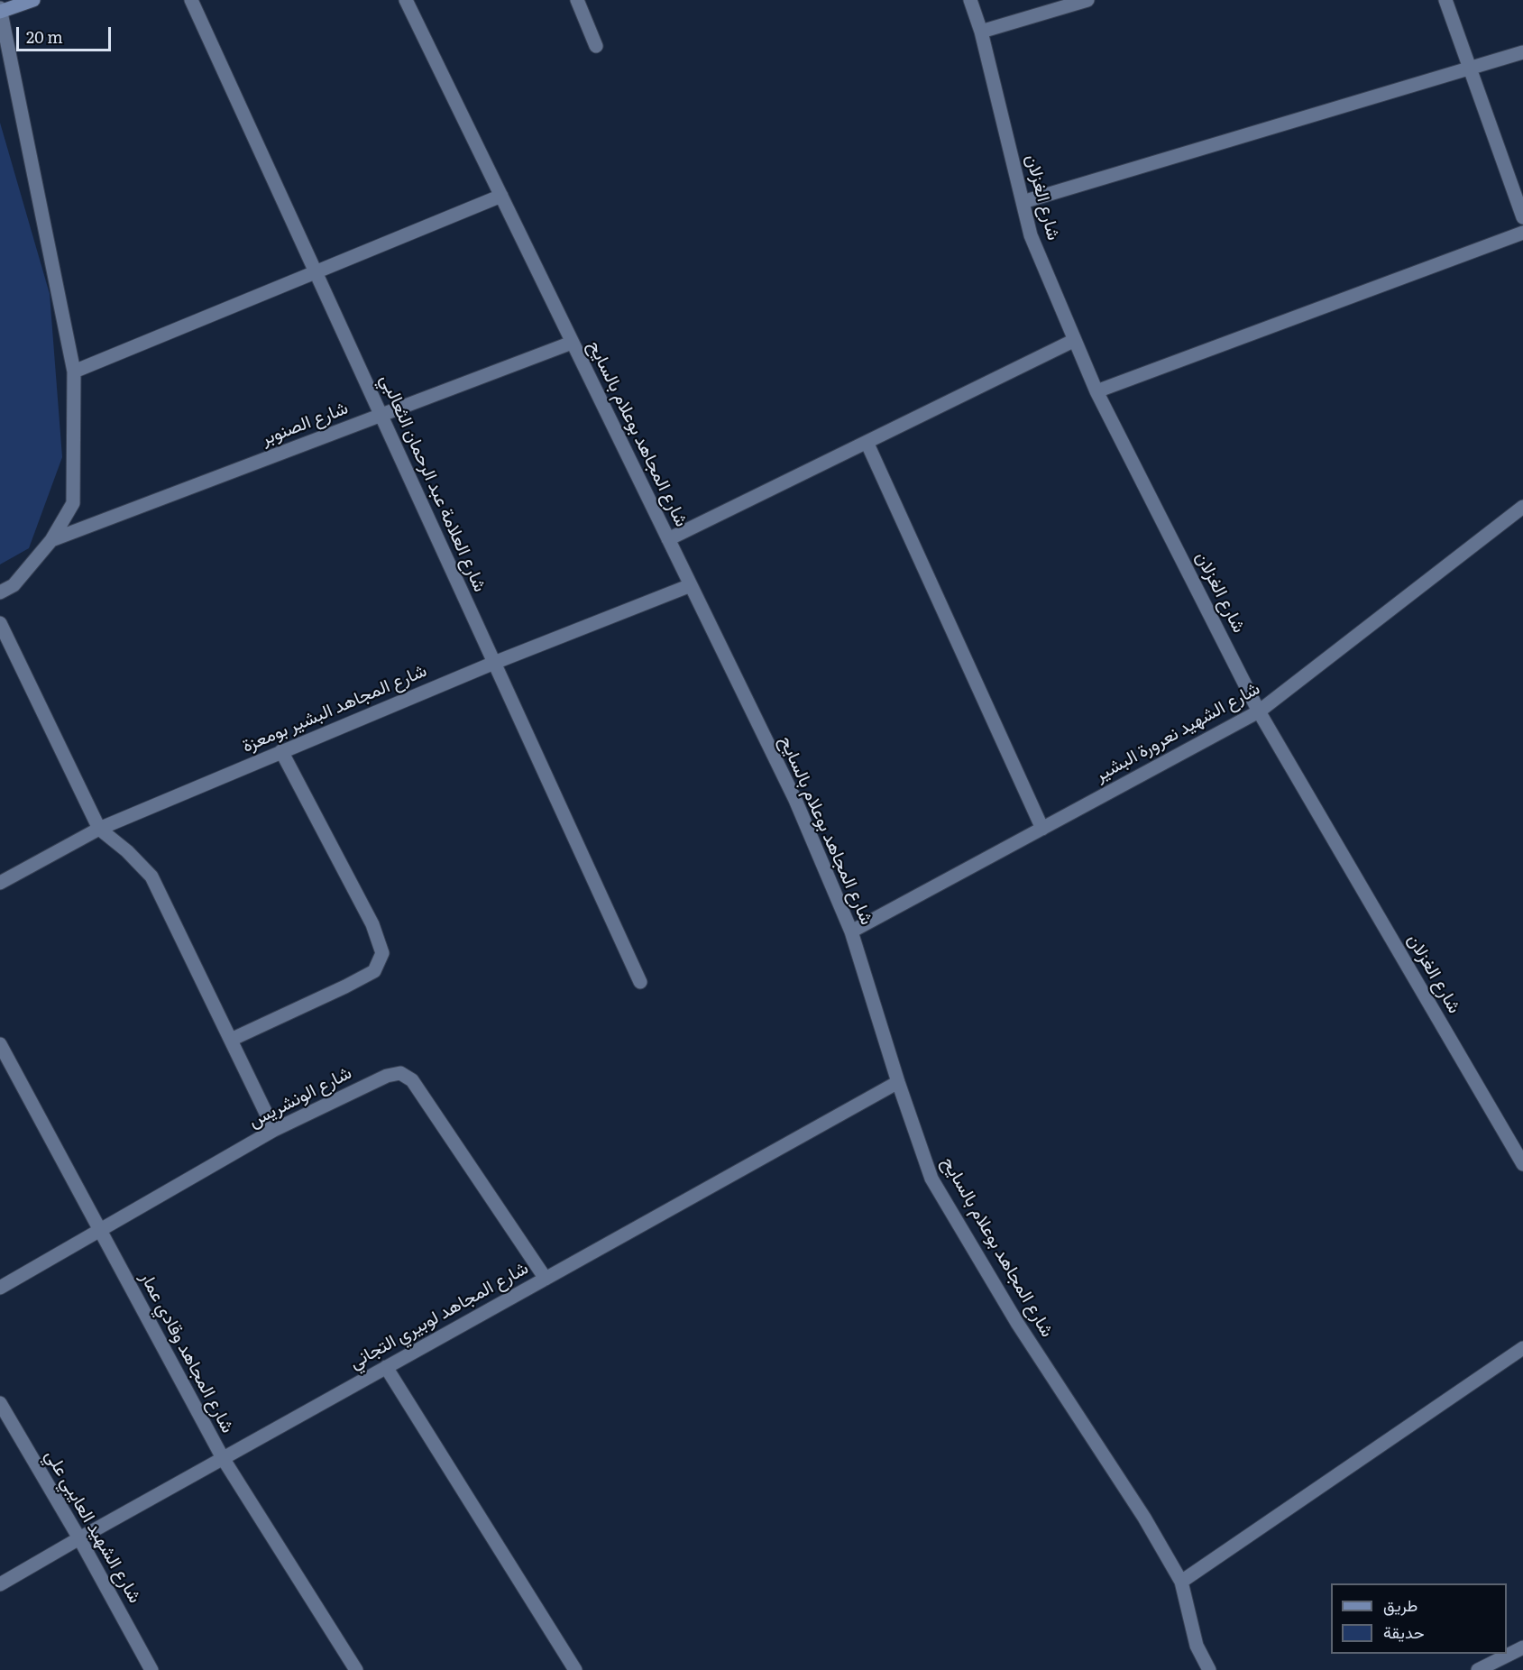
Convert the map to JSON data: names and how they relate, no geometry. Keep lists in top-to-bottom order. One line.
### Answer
{"streets":{"street":["شارع الغزلان","شارع الصنوبر","شارع المجاهد بوعلام بالسايح","شارع العلامة عبد الرحمان الثعالبي","شارع المجاهد البشير بومعزة","شارع الشهيد نعرورة البشير","شارع الونشريس","شارع المجاهد لوبيري التجاني","شارع المجاهد وقادي عمار","شارع الشهيد العايبي علي"]},"crossings":[["شارع الغزلان","شارع الشهيد نعرورة البشير"],["شارع الصنوبر","شارع المجاهد بوعلام بالسايح"],["شارع الصنوبر","شارع العلامة عبد الرحمان الثعالبي"],["شارع المجاهد بوعلام بالسايح","شارع المجاهد البشير بومعزة"],["شارع المجاهد بوعلام بالسايح","شارع الشهيد نعرورة البشير"],["شارع المجاهد بوعلام بالسايح","شارع المجاهد لوبيري التجاني"],["شارع العلامة عبد الرحمان الثعالبي","شارع المجاهد البشير بومعزة"],["شارع الونشريس","شارع المجاهد لوبيري التجاني"],["شارع الونشريس","شارع المجاهد وقادي عمار"],["شارع المجاهد لوبيري التجاني","شارع المجاهد وقادي عمار"],["شارع المجاهد لوبيري التجاني","شارع الشهيد العايبي علي"]],"legend":["طريق","حديقة"],"scale_bar":"20 m"}
